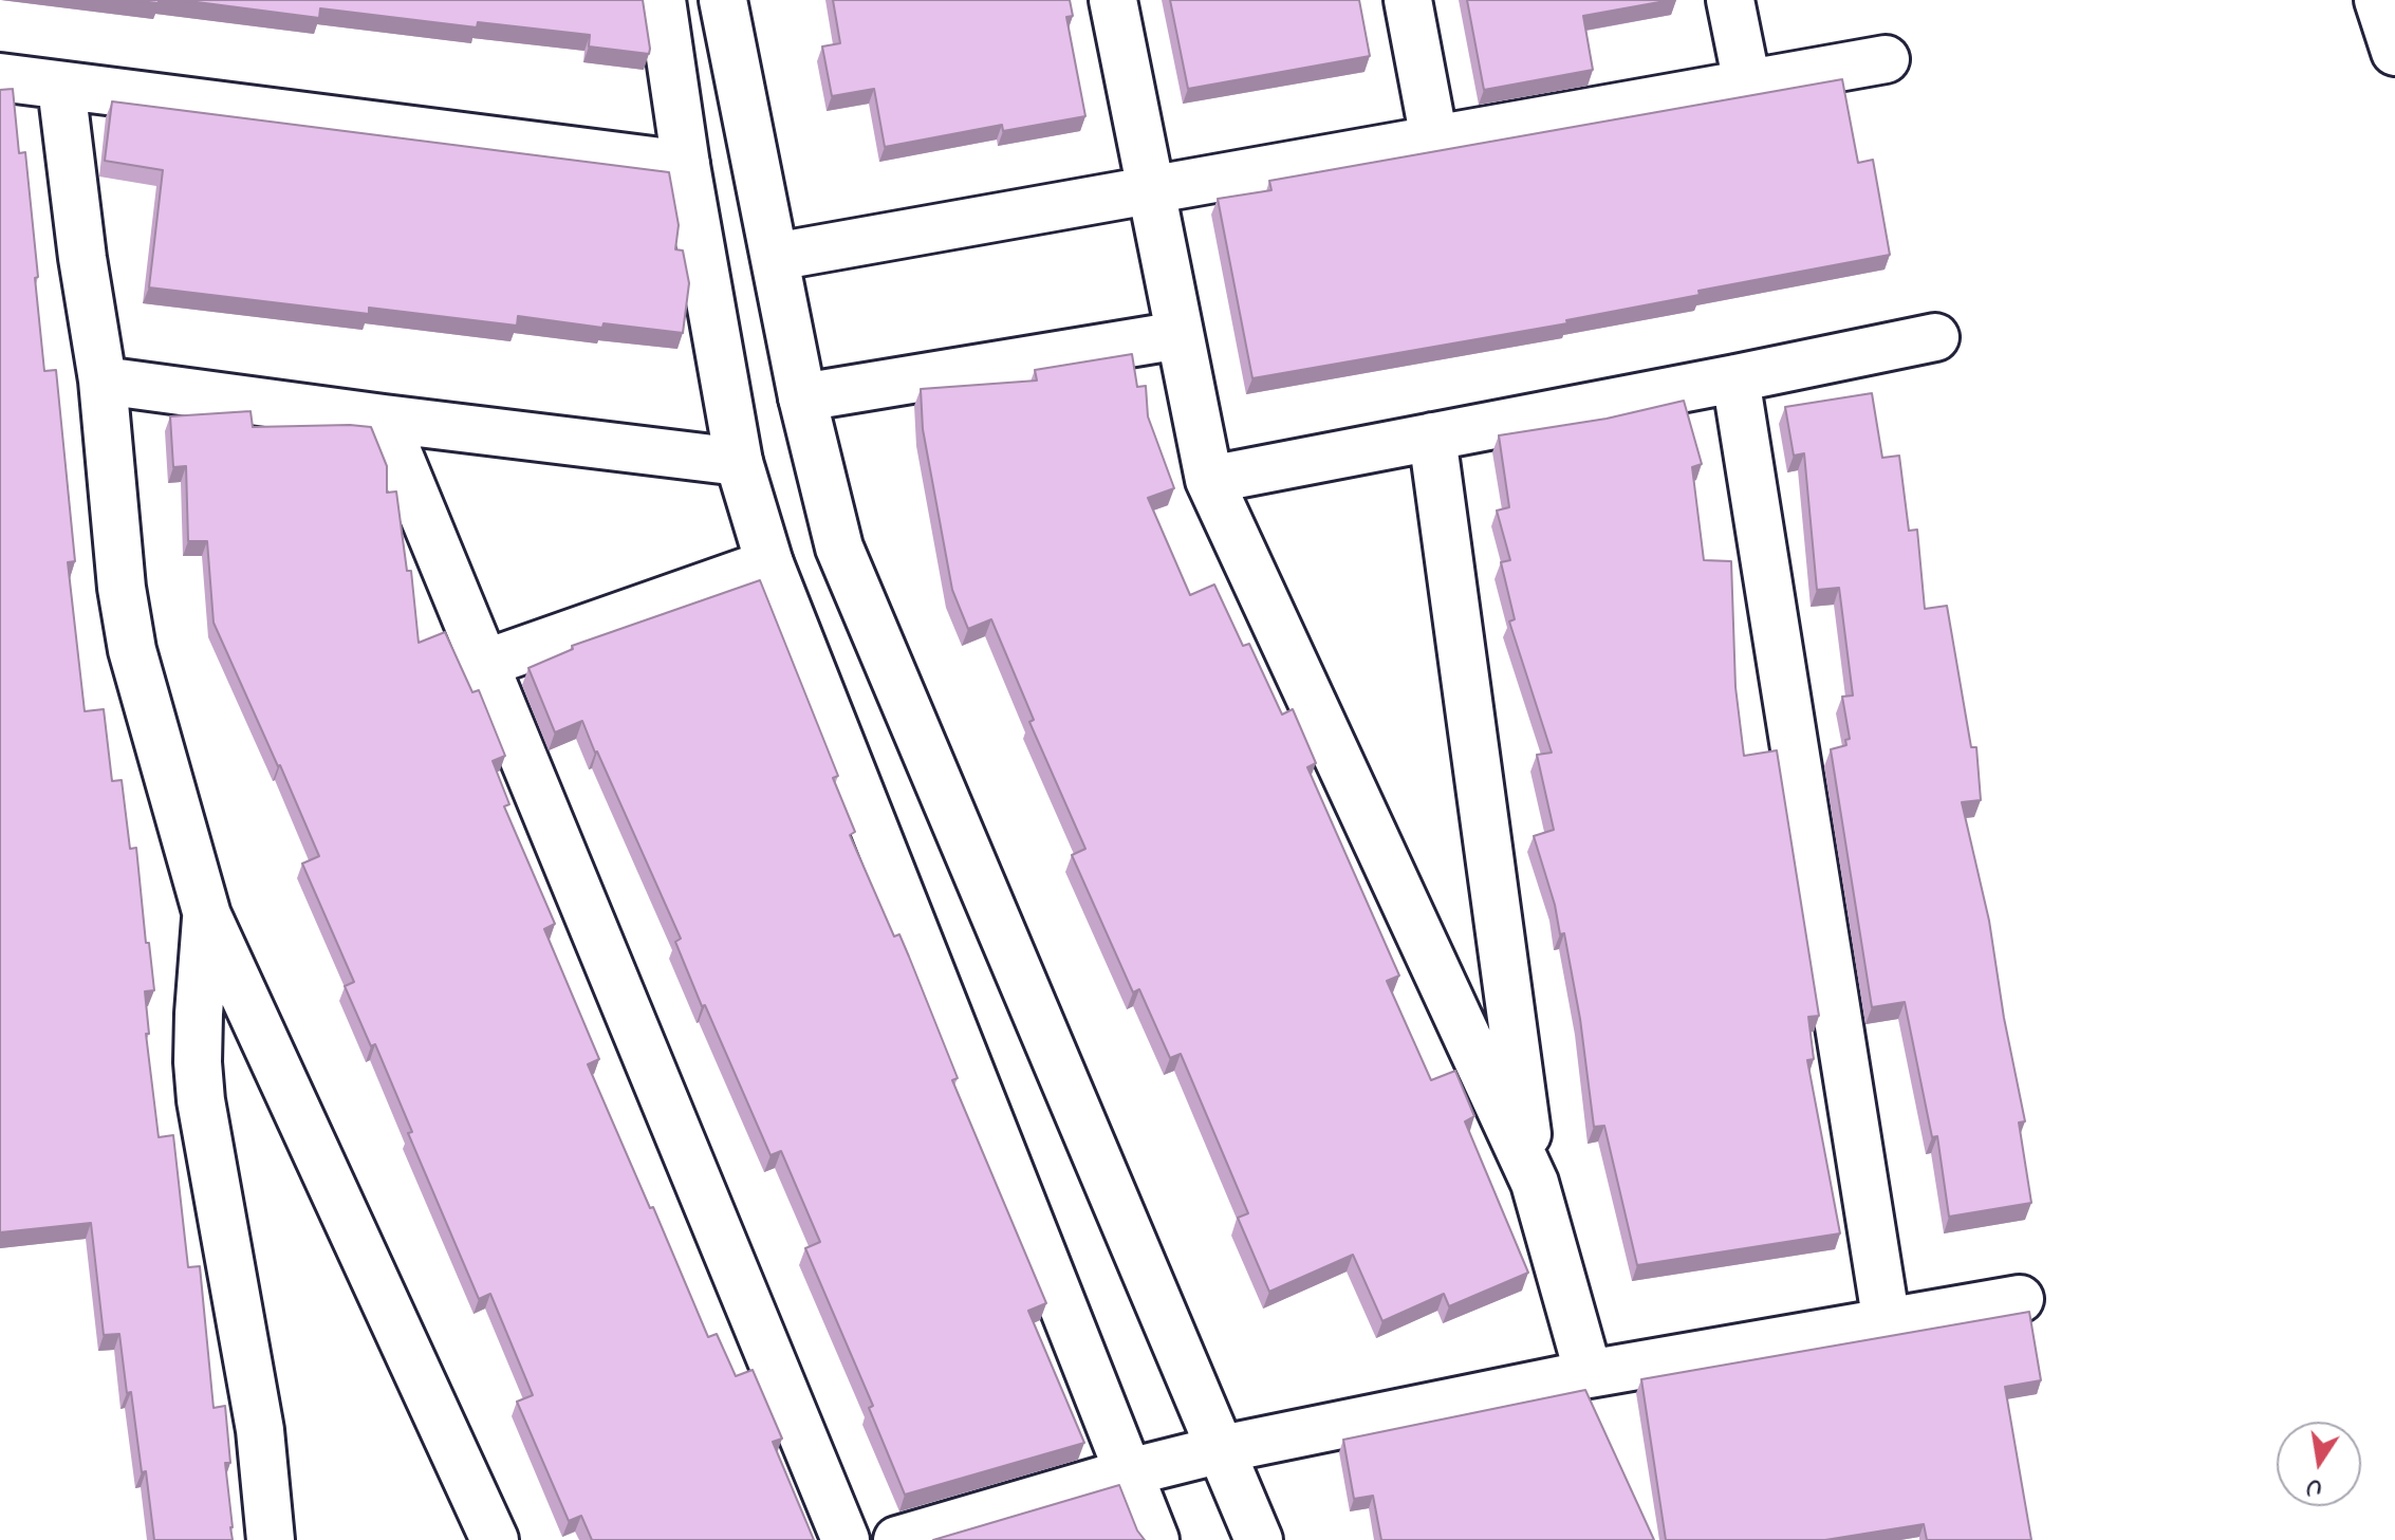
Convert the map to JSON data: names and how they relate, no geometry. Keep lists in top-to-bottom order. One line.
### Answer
{"north":"bottom"}
